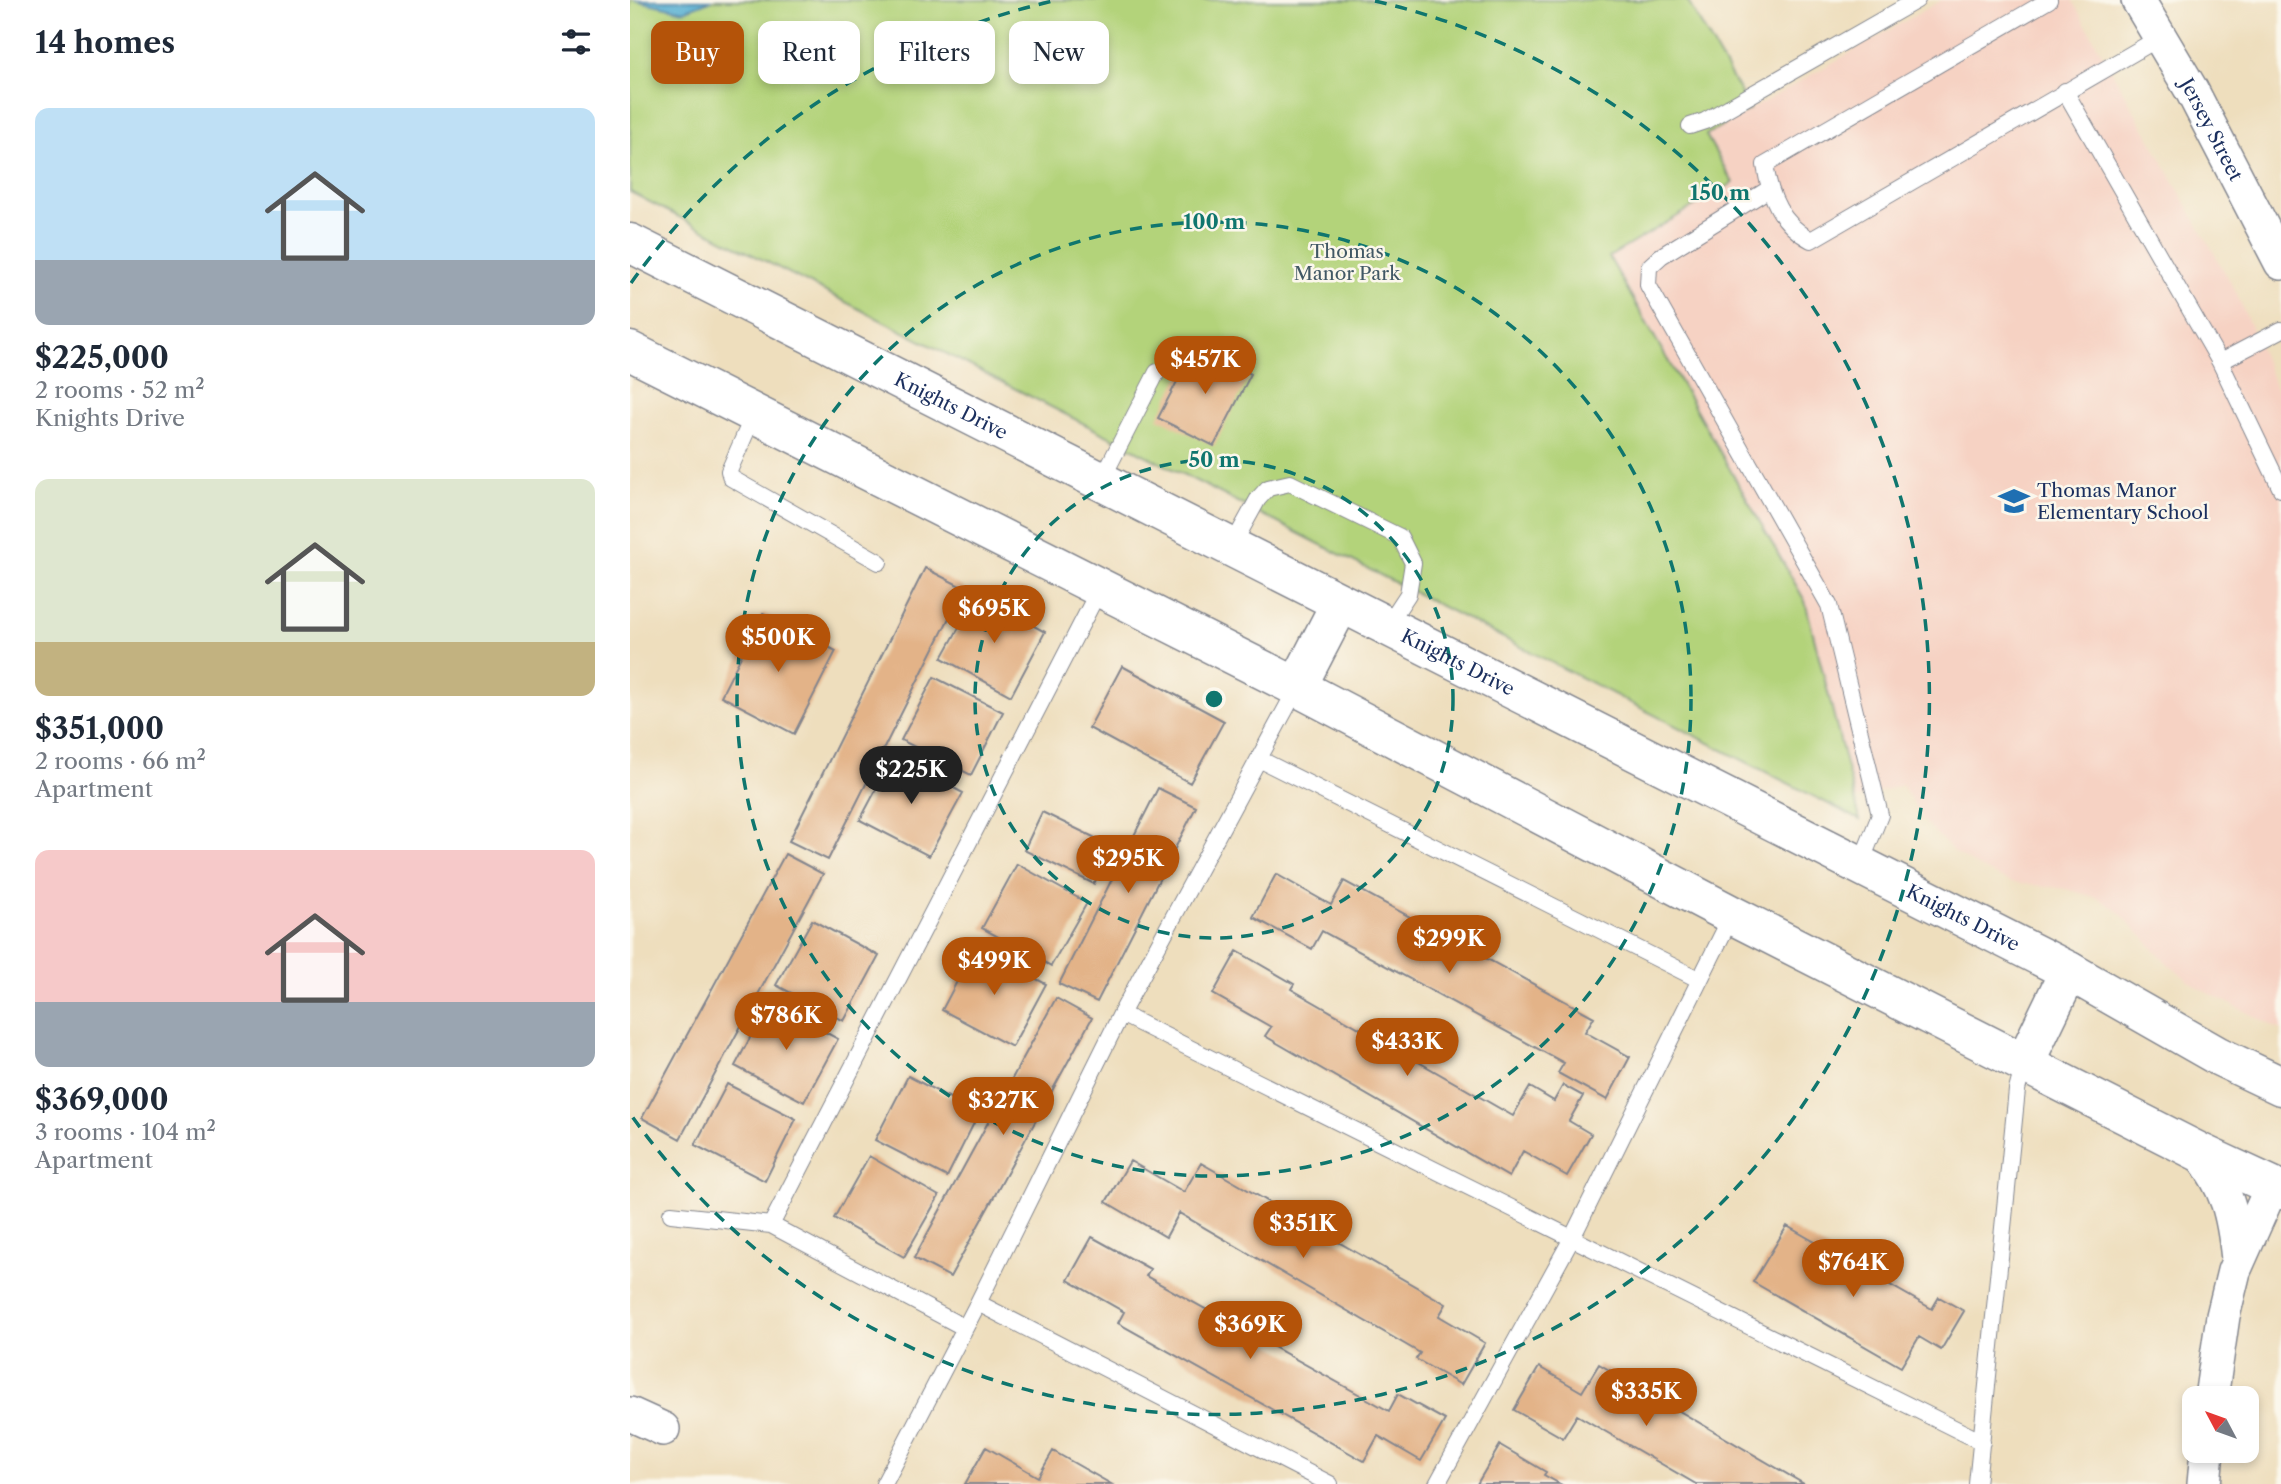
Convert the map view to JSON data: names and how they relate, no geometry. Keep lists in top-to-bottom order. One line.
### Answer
{"streets":{"street":["Jersey Street","Knights Drive"]},"parks":["Thomas Manor Park"],"places":{"school or university":["Thomas Manor Elementary School"]},"north":"top left","page":{"heading":"14 homes","chip":["Buy","Rent","Filters","New"],"list":[{"name":"$225,000","note":"2 rooms · 52 m² · Knights Drive"},{"name":"$351,000","note":"2 rooms · 66 m² · Apartment"},{"name":"$369,000","note":"3 rooms · 104 m² · Apartment"}],"price":["$457K","$695K","$500K","$225K","$295K","$299K","$499K","$786K","$433K","$327K","$351K","$764K","$369K","$335K"]},"rings":["150 m","100 m","50 m"]}
